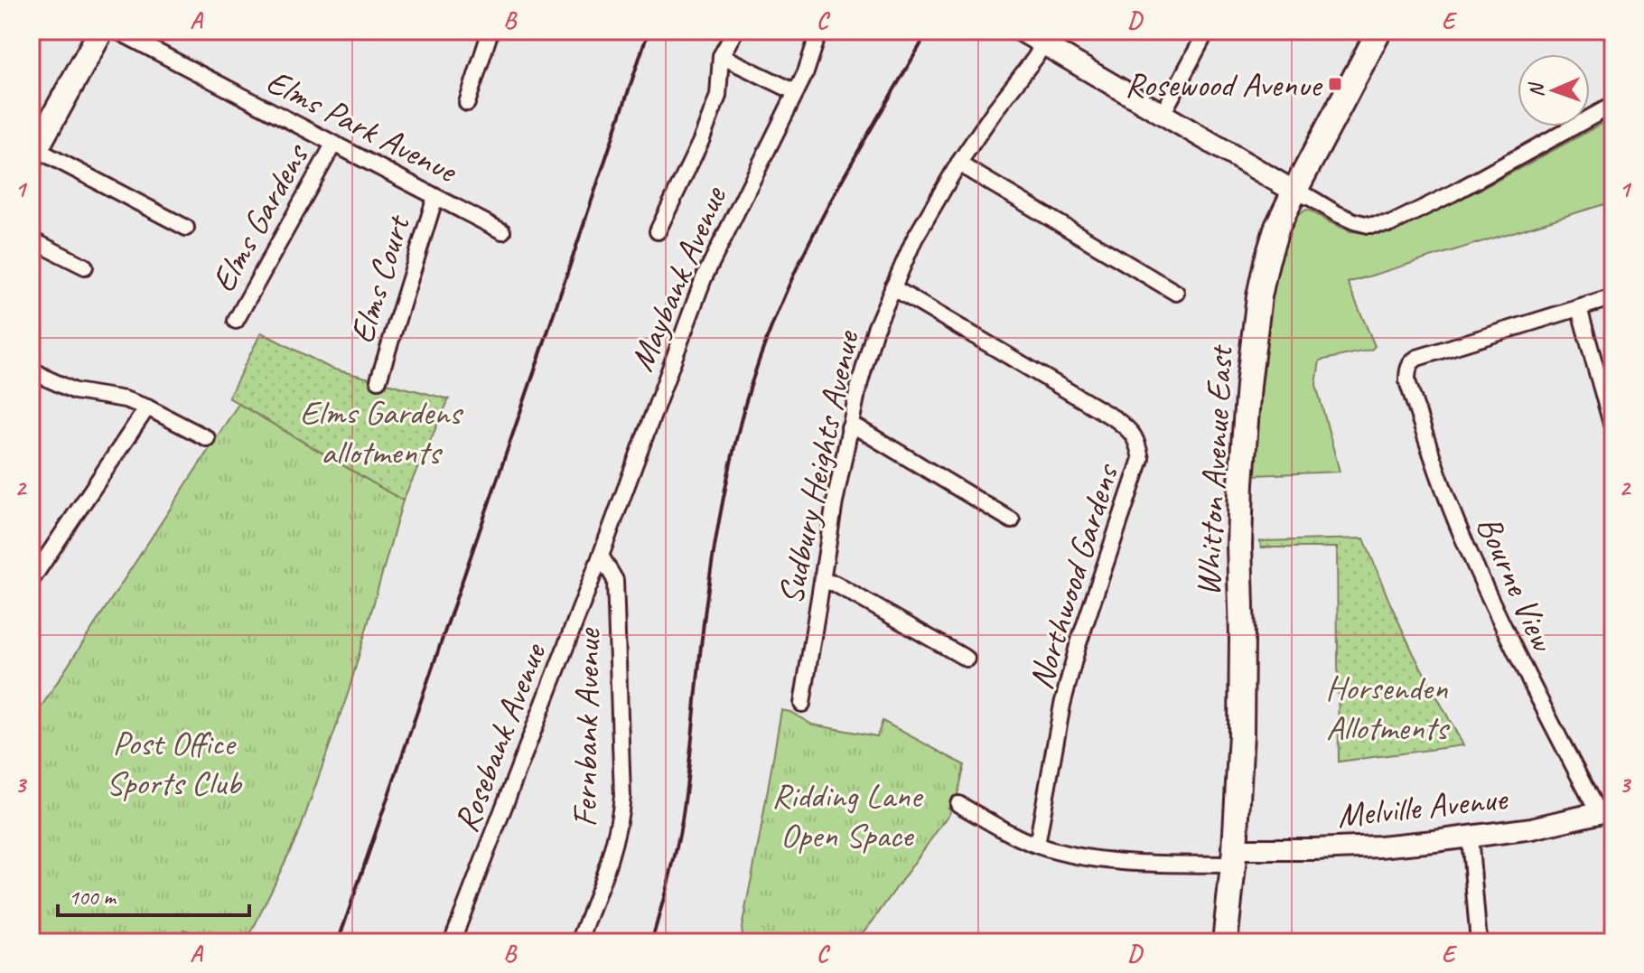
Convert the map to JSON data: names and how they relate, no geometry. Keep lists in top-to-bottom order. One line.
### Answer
{"streets":{"main road":["Whitton Avenue East"],"street":["Elms Park Avenue","Elms Gardens","Maybank Avenue","Elms Court","Sudbury Heights Avenue","Northwood Gardens","Bourne View","Fernbank Avenue","Rosebank Avenue","Melville Avenue"]},"crossings":[["Elms Park Avenue","Elms Gardens"],["Elms Park Avenue","Elms Court"],["Maybank Avenue","Fernbank Avenue"],["Maybank Avenue","Rosebank Avenue"],["Sudbury Heights Avenue","Northwood Gardens"],["Whitton Avenue East","Melville Avenue"],["Bourne View","Melville Avenue"],["Fernbank Avenue","Rosebank Avenue"]],"parks":["Elms Gardens allotments","Horsenden Allotments","Post Office Sports Club","Ridding Lane Open Space"],"places":{"transit":["Rosewood Avenue"]},"scale_bar":"100 m","north":"left","grid":{"columns":["A","B","C","D","E"],"rows":["1","2","3"]}}
